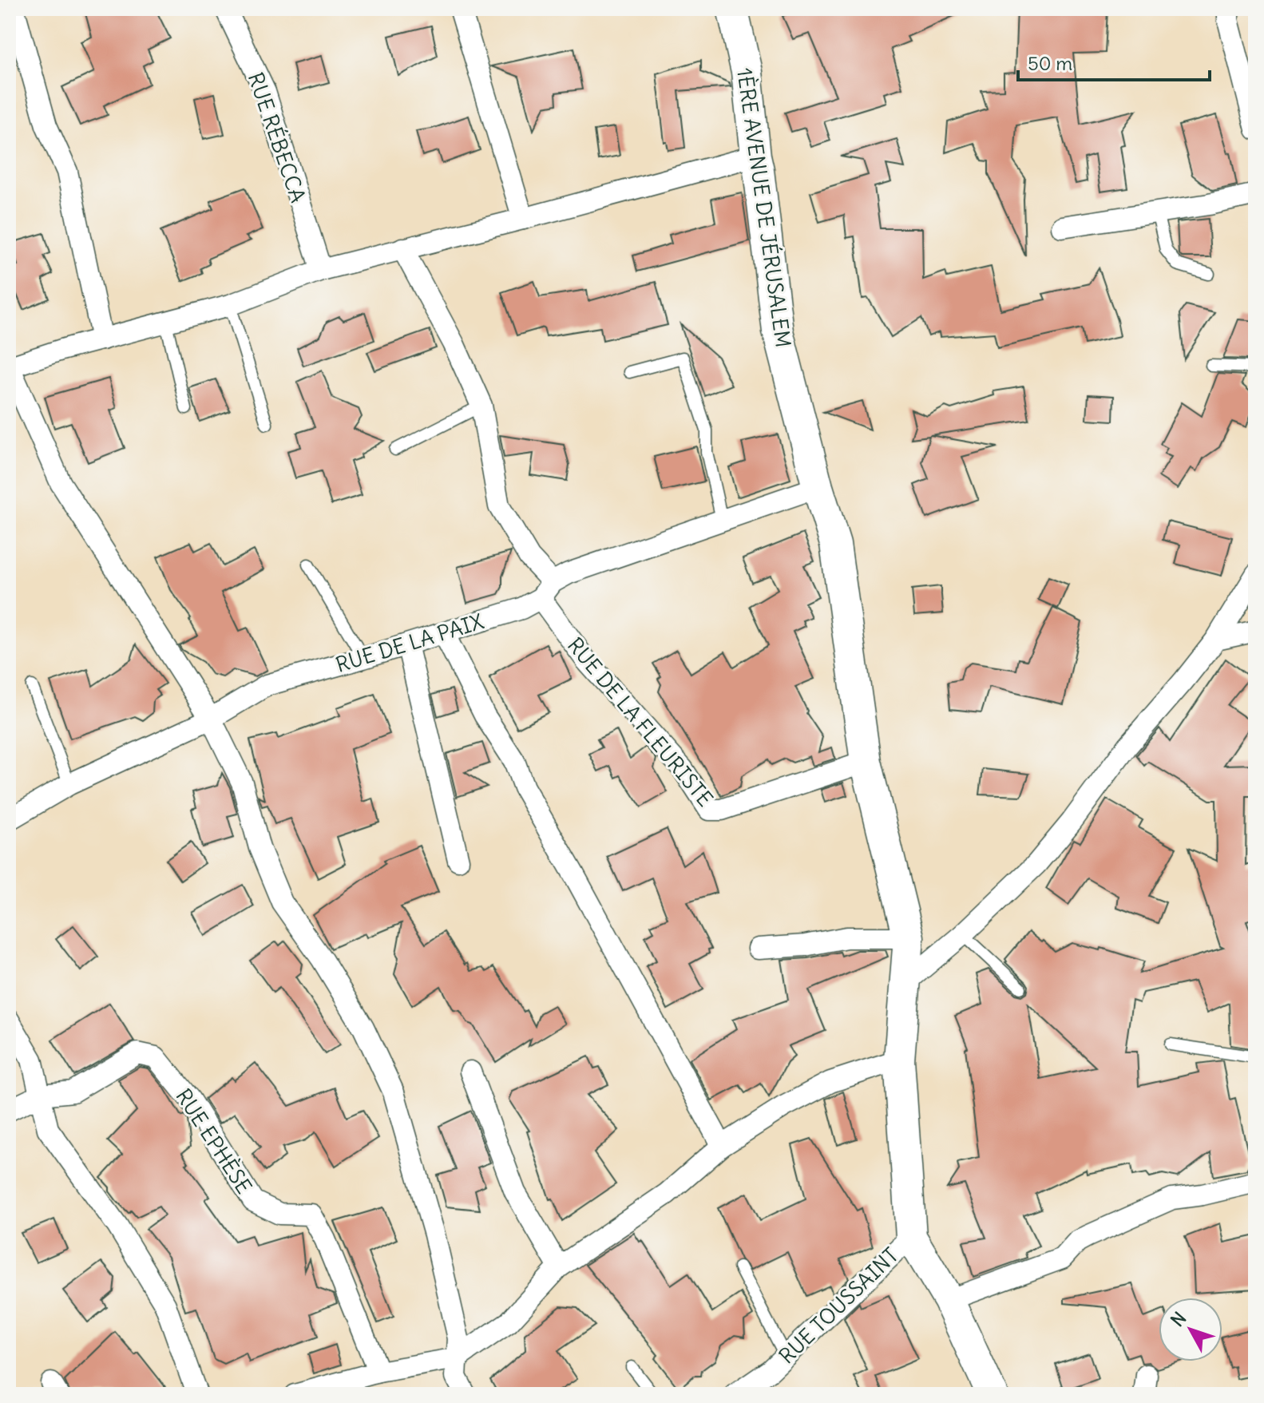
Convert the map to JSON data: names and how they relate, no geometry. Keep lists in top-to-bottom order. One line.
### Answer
{"streets":{"street":["RUE RÉBECCA","1ÈRE AVENUE DE JÉRUSALEM","RUE DE LA PAIX","RUE DE LA FLEURISTE","RUE EPHÈSE","RUE TOUSSAINT"]},"crossings":[["1ÈRE AVENUE DE JÉRUSALEM","RUE DE LA PAIX"],["1ÈRE AVENUE DE JÉRUSALEM","RUE DE LA FLEURISTE"],["1ÈRE AVENUE DE JÉRUSALEM","RUE TOUSSAINT"],["RUE DE LA PAIX","RUE DE LA FLEURISTE"]],"scale_bar":"50 m","north":"top left"}
